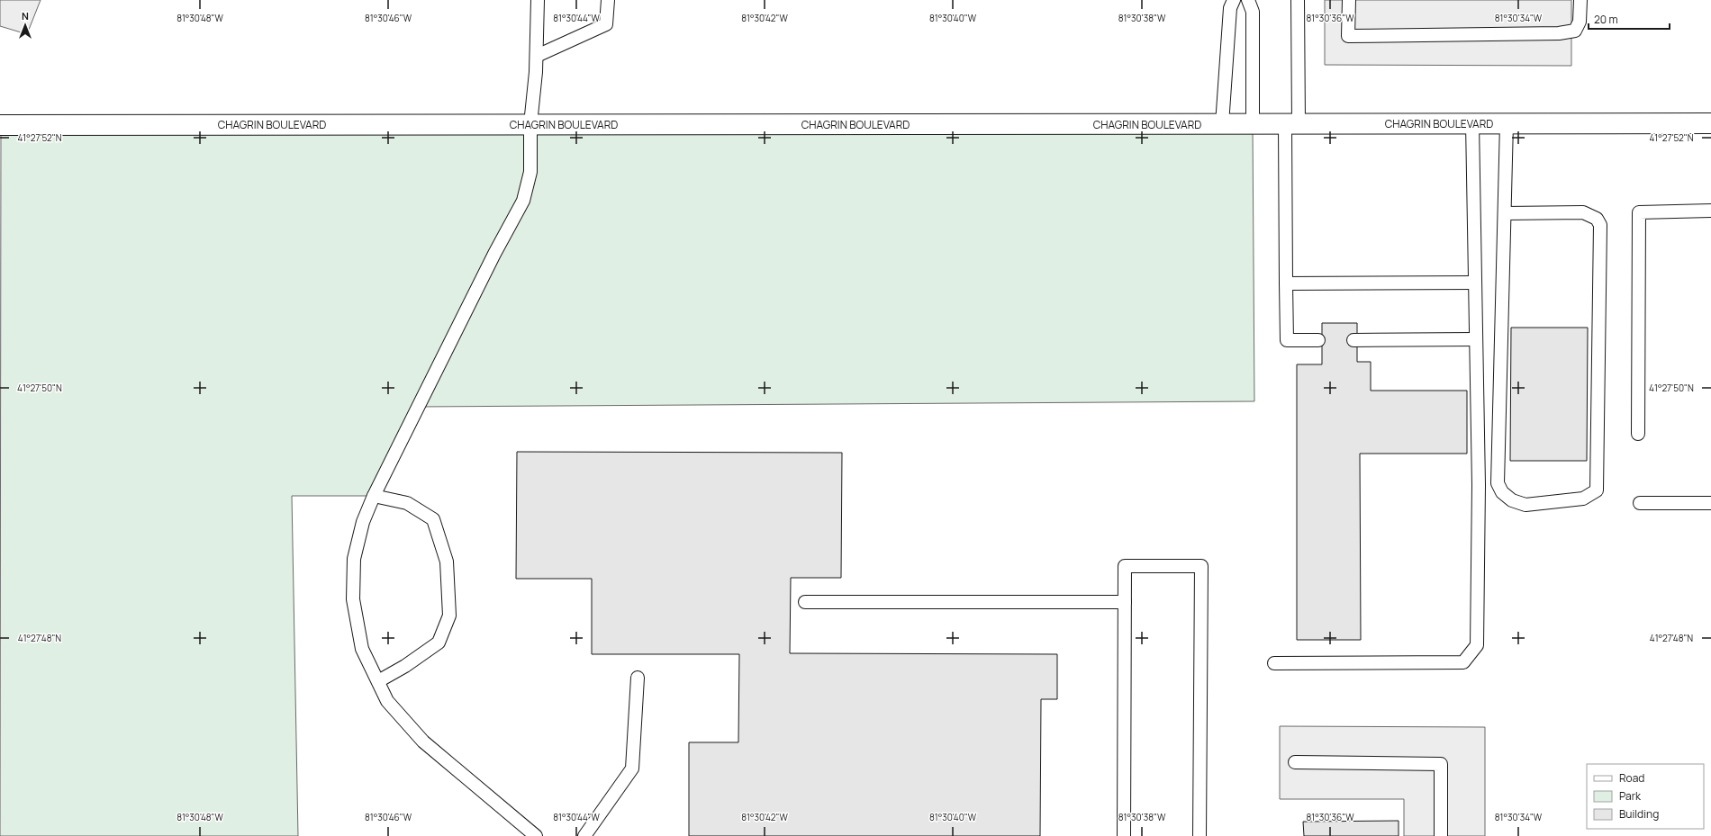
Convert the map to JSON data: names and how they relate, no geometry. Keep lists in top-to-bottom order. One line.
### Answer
{"streets":{"main road":["CHAGRIN BOULEVARD"]},"legend":["Road","Park","Building"],"scale_bar":"20 m","north":"top","coordinates":["81°30'48\"W","81°30'46\"W","81°30'44\"W","81°30'42\"W","81°30'40\"W","81°30'38\"W","81°30'36\"W","81°30'34\"W","41°27'52\"N","41°27'50\"N","41°27'48\"N"]}
